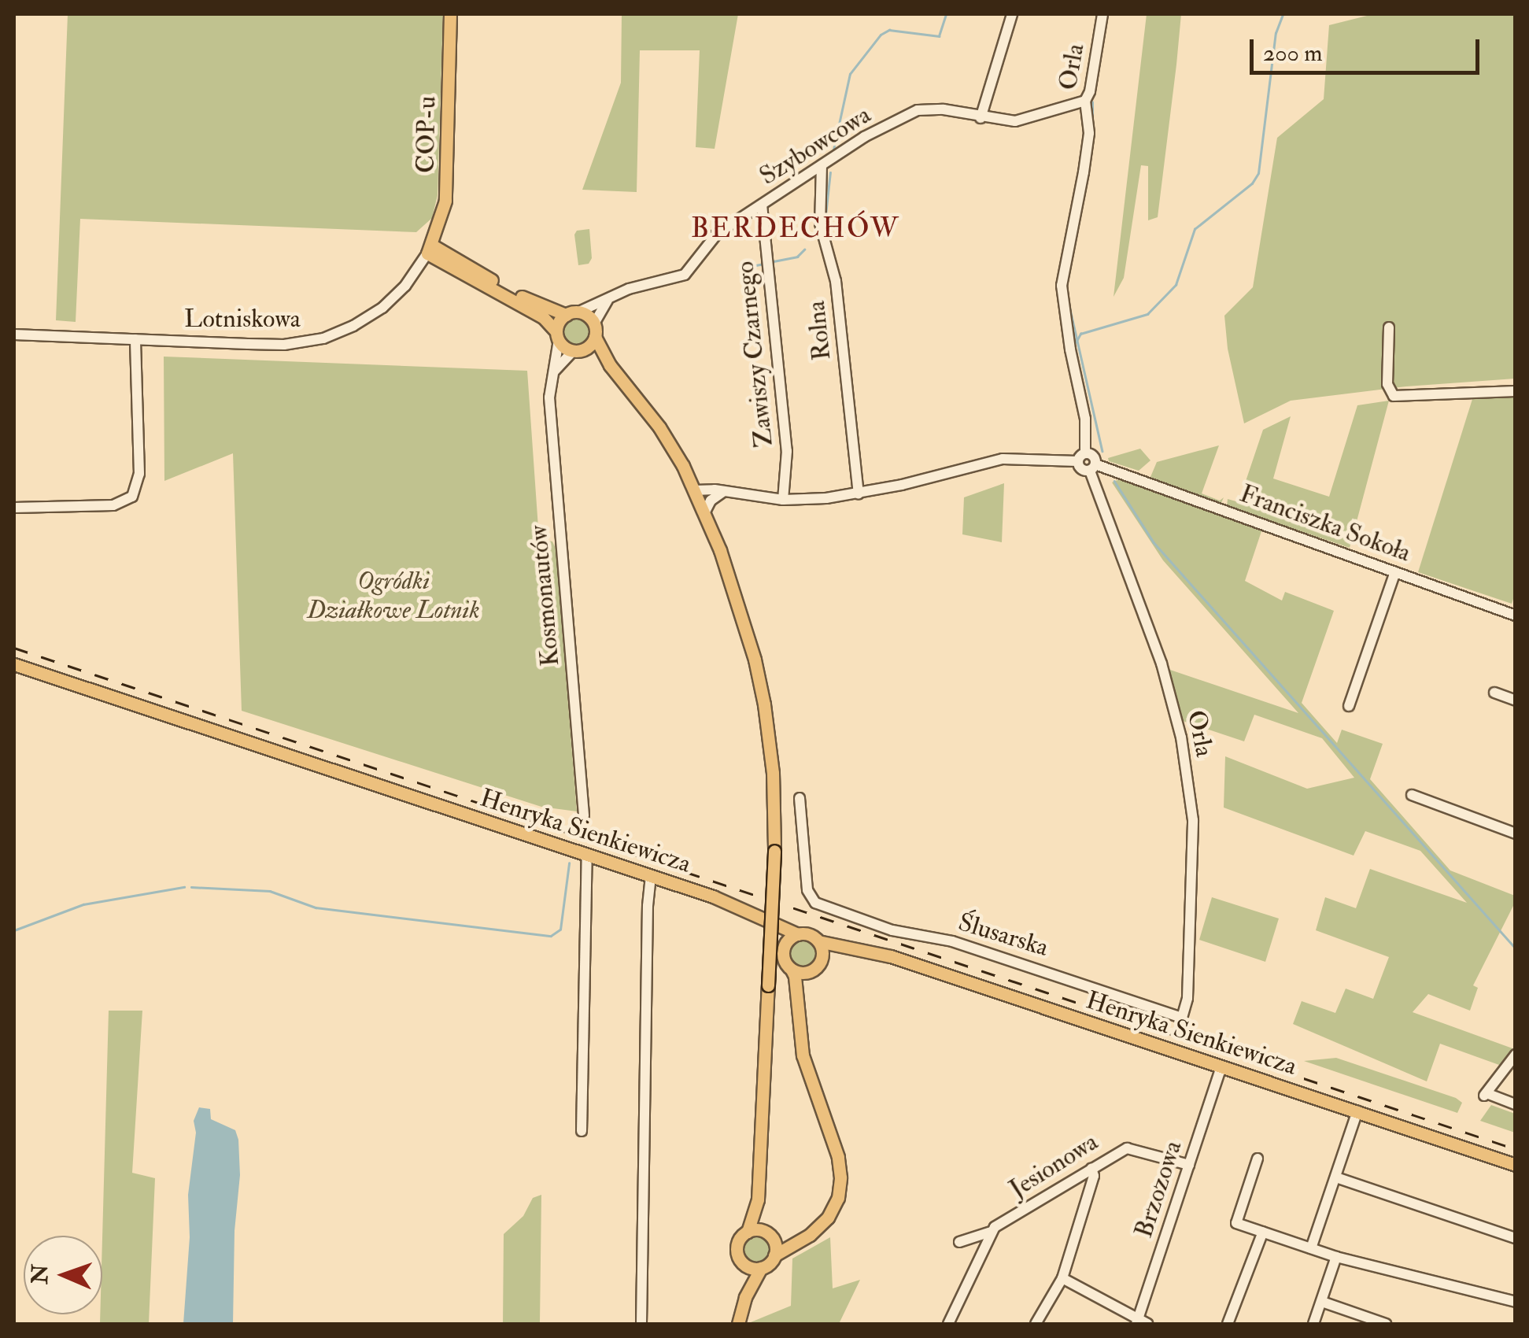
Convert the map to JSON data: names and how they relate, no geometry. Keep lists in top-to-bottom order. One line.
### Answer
{"streets":{"main road":["COP-u","Henryka Sienkiewicza"],"street":["Orla","Szybowcowa","Lotniskowa","Rolna","Zawiszy Czarnego","Franciszka Sokoła","Kosmonautów","Ślusarska","Jesionowa","Brzozowa"]},"crossings":[["Orla","Szybowcowa"],["Orla","Franciszka Sokoła"],["Orla","Ślusarska"],["COP-u","Lotniskowa"],["Szybowcowa","Rolna"],["Szybowcowa","Zawiszy Czarnego"],["Szybowcowa","Kosmonautów"],["Henryka Sienkiewicza","Brzozowa"],["Jesionowa","Brzozowa"]],"districts":["BERDECHÓW"],"parks":["Ogródki Działkowe Lotnik"],"scale_bar":"200 m","north":"left"}
